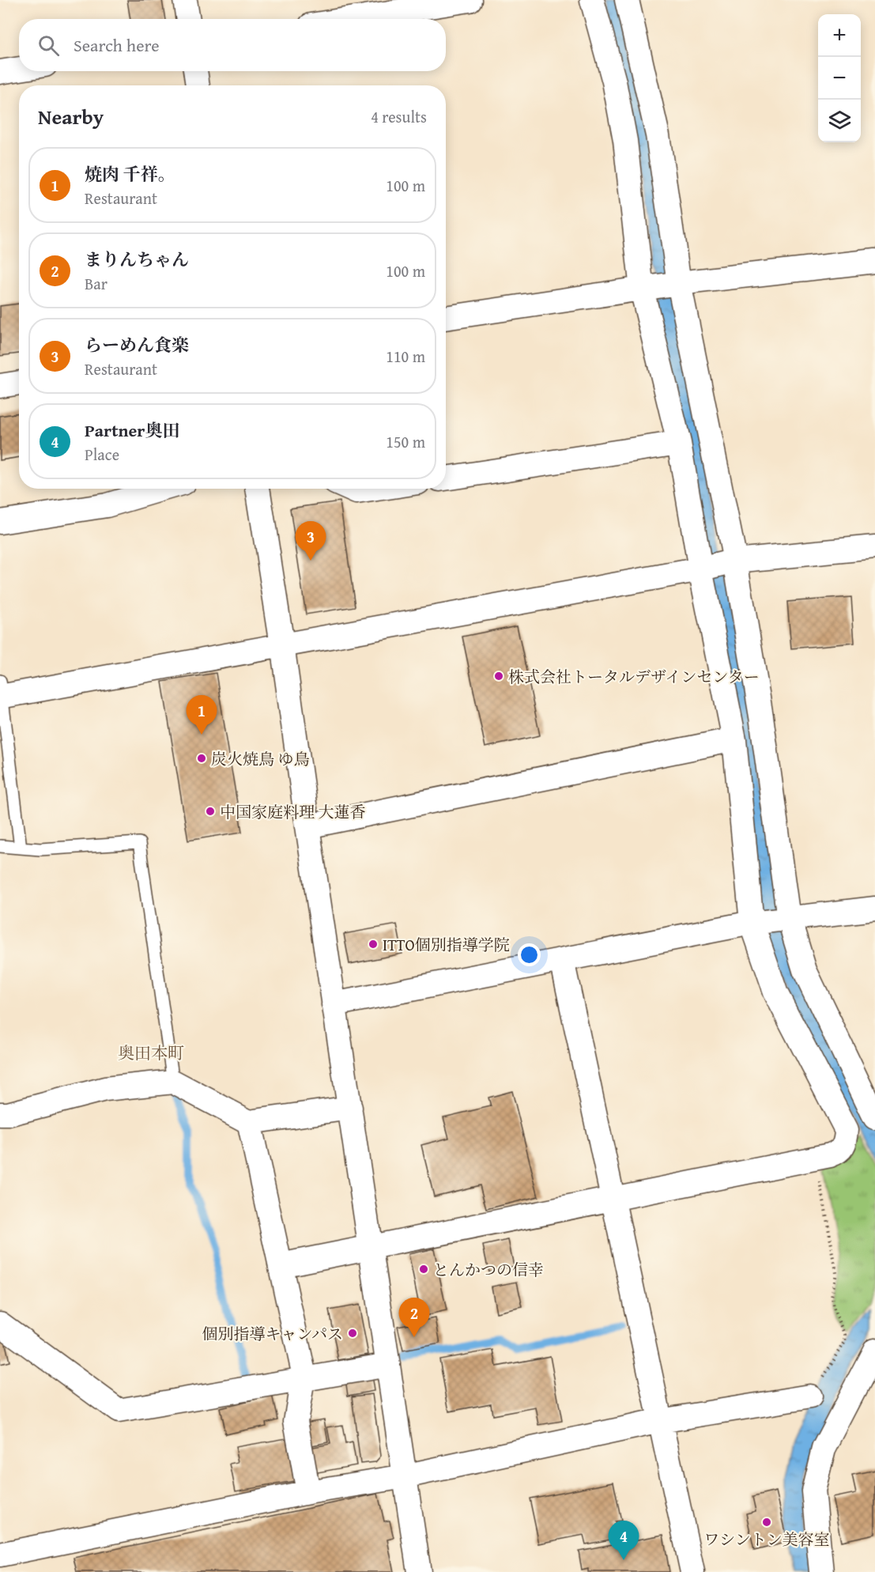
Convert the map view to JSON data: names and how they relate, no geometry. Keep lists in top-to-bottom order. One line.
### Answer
{"districts":["奥田本町"],"places":["株式会社トータルデザインセンター","炭火焼鳥 ゆ鳥","中国家庭料理 大蓮香","ITTO個別指導学院","とんかつの信幸","個別指導キャンパス","ワシントン美容室"],"page":{"map_buttons":["+","−"],"search":"Search here","heading":["Nearby","4 results"],"list":[{"mark":"1","name":"焼肉 千祥。","note":"Restaurant","value":"100 m"},{"mark":"2","name":"まりんちゃん","note":"Bar","value":"100 m"},{"mark":"3","name":"らーめん食楽","note":"Restaurant","value":"110 m"},{"mark":"4","name":"Partner奥田","note":"Place","value":"150 m"}],"pins":["3","1","2","4"]}}
